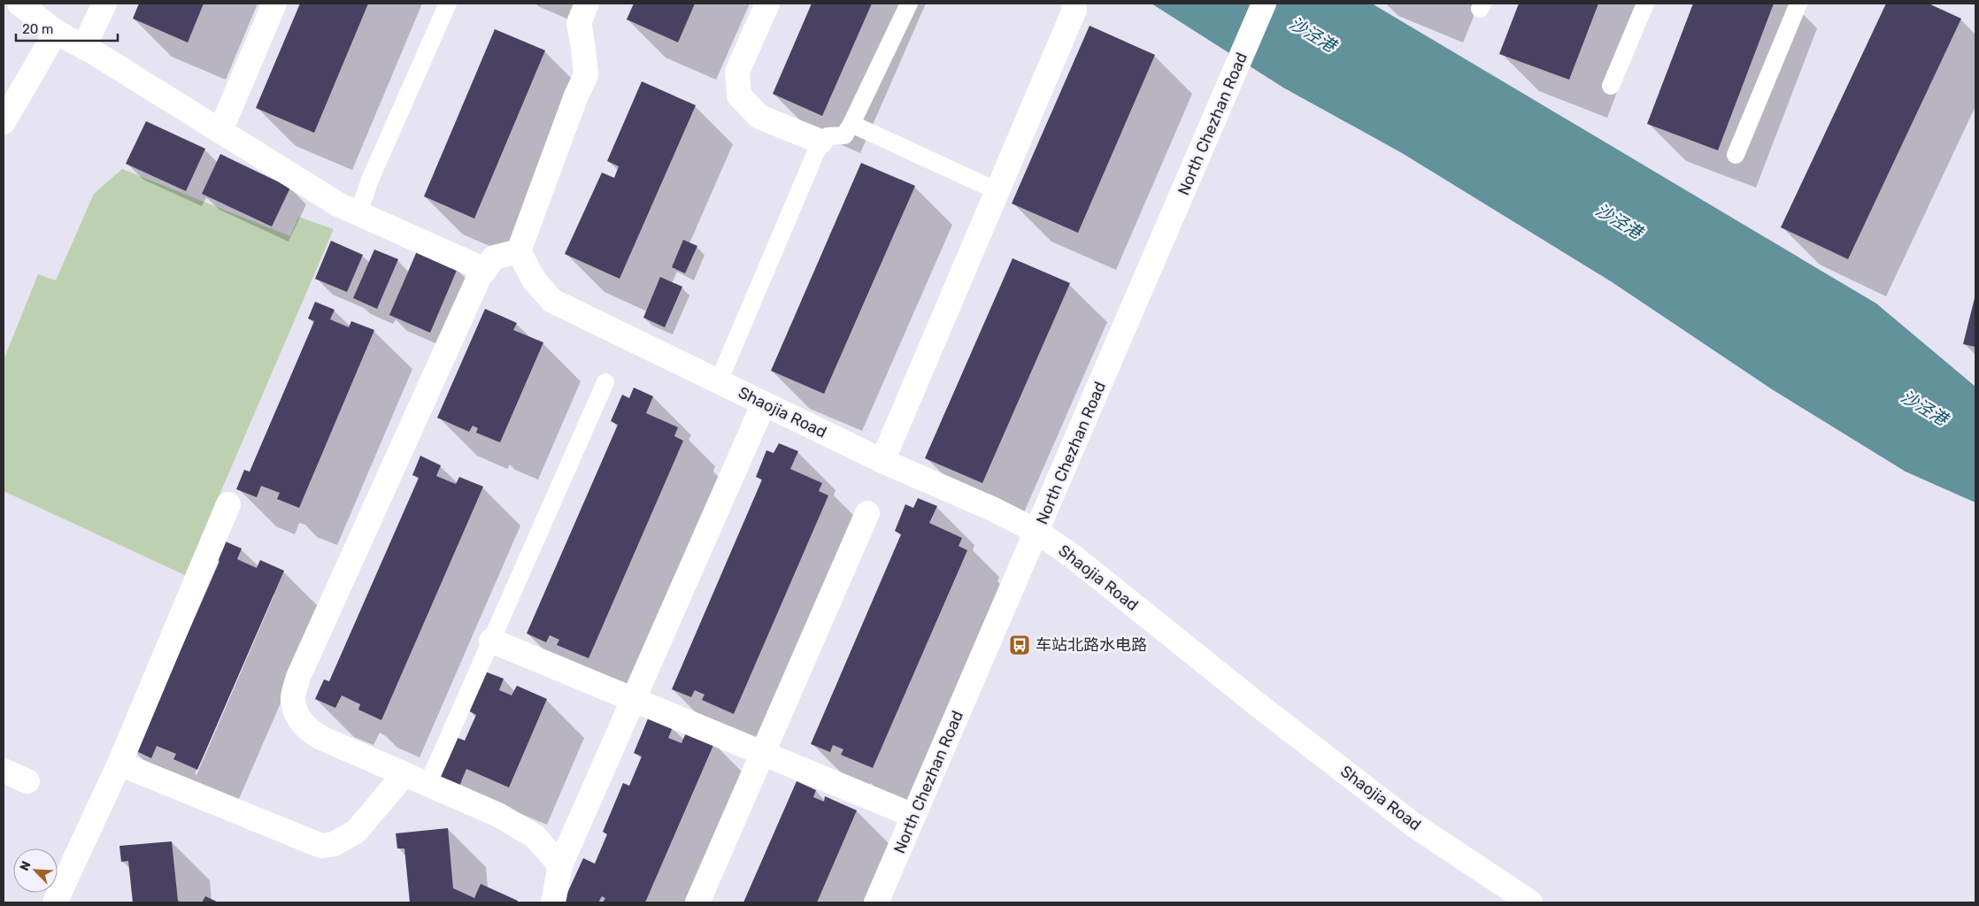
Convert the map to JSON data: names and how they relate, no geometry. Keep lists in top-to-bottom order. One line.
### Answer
{"streets":{"street":["North Chezhan Road","Shaojia Road"]},"crossings":[["North Chezhan Road","Shaojia Road"]],"water":["沙泾港"],"places":{"bus stop":["车站北路水电路"]},"scale_bar":"20 m","north":"top left"}
